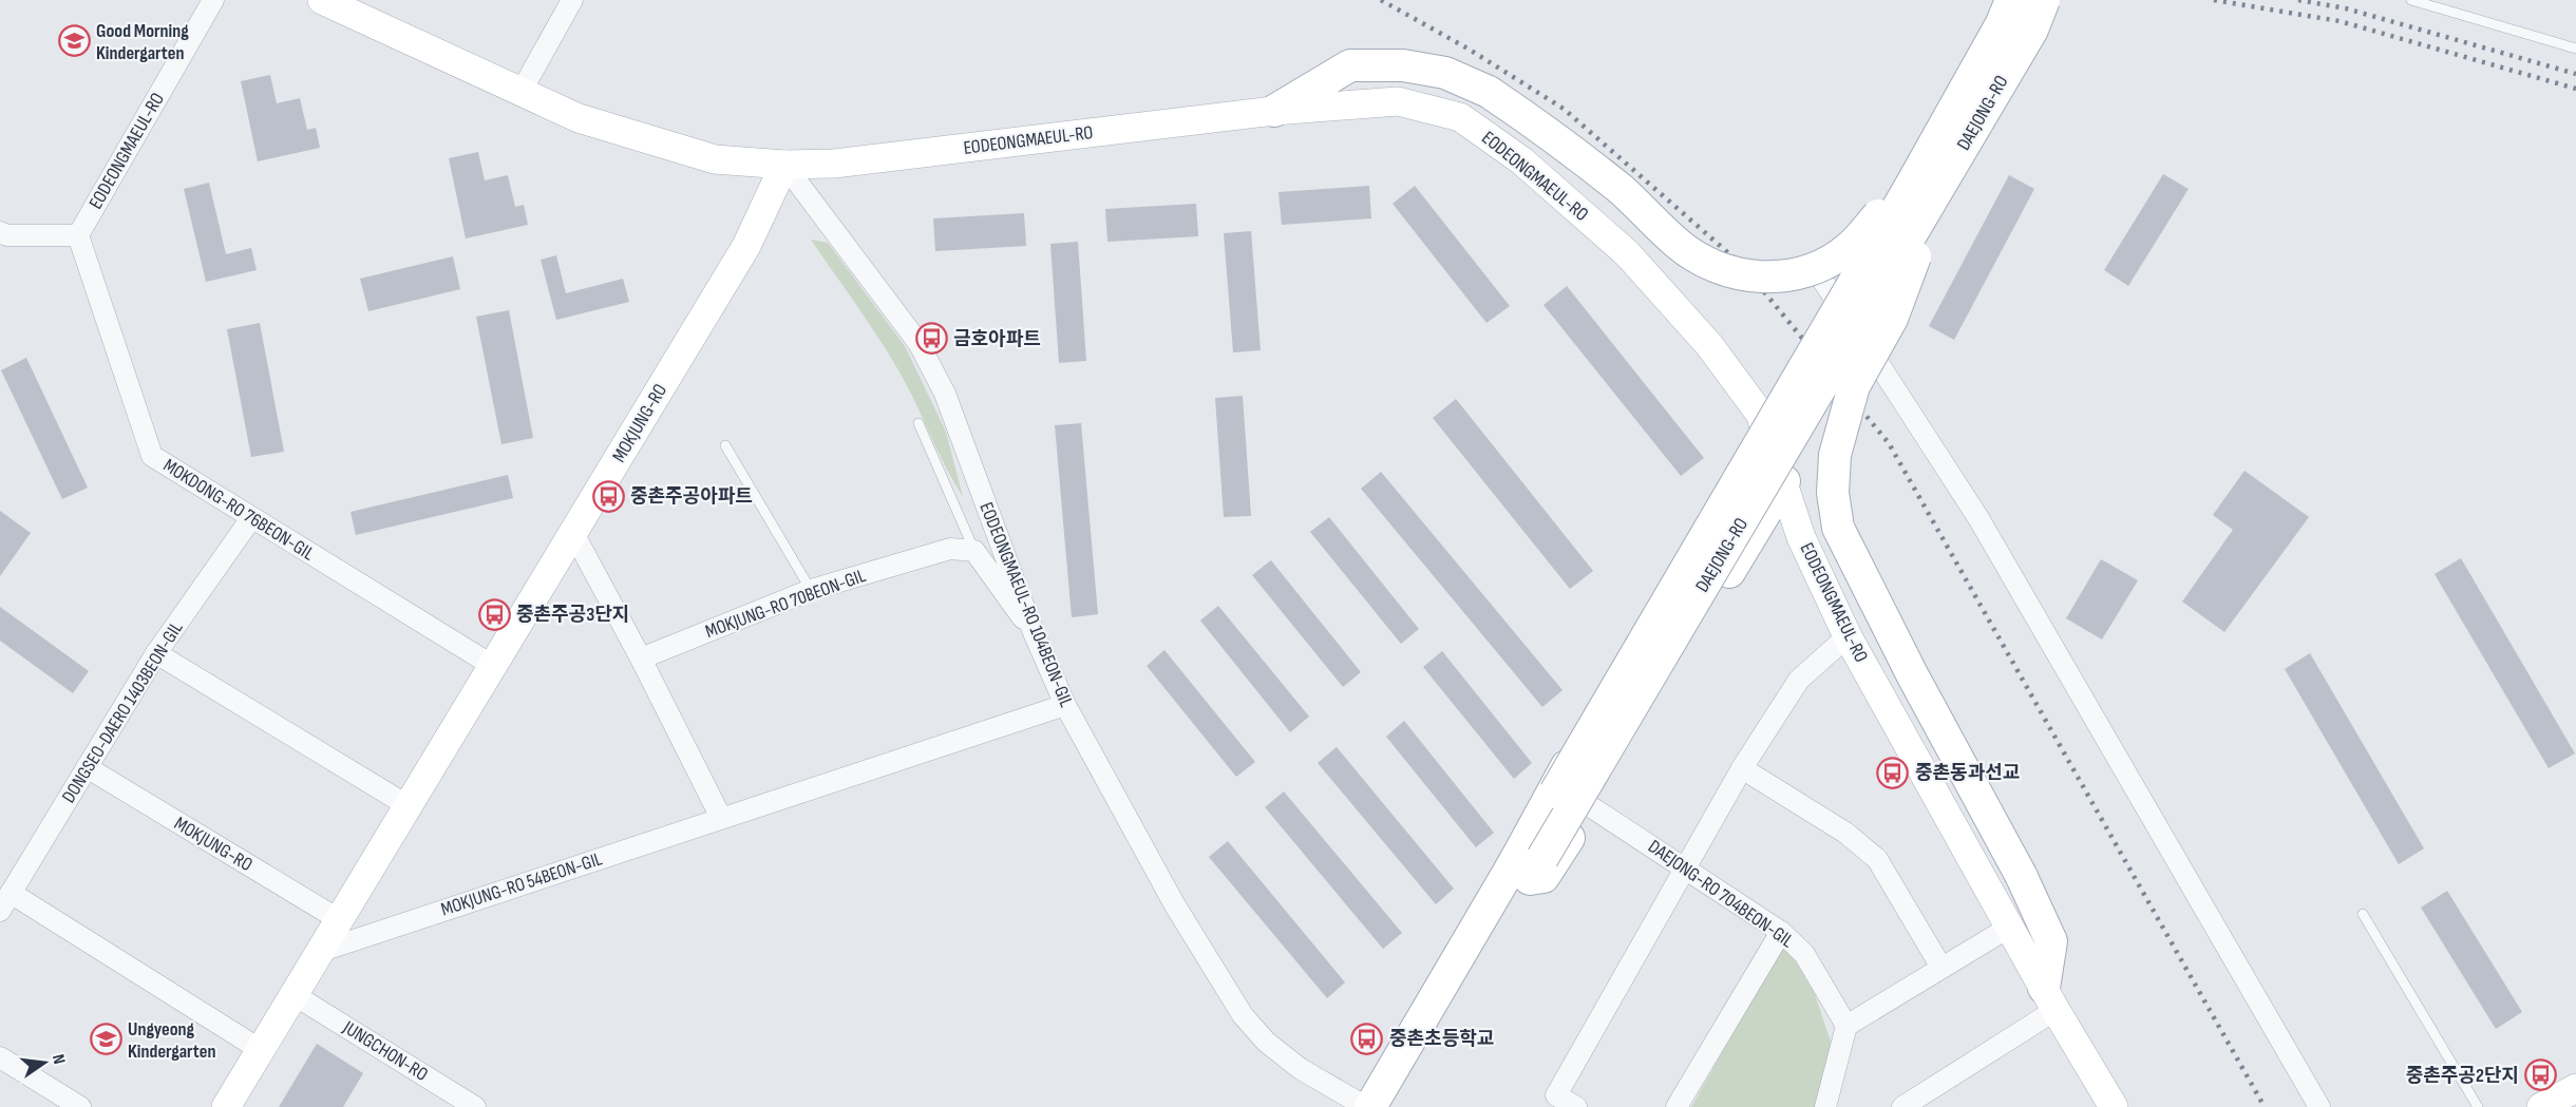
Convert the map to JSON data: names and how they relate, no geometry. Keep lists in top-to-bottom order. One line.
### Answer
{"streets":{"main road":["DAEJONG-RO","EODEONGMAEUL-RO","MOKJUNG-RO"],"street":["MOKDONG-RO 76BEON-GIL","MOKJUNG-RO 70BEON-GIL","EODEONGMAEUL-RO 104BEON-GIL","DONGSEO-DAERO 1403BEON-GIL","MOKJUNG-RO 54BEON-GIL","DAEJONG-RO 704BEON-GIL","JUNGCHON-RO"]},"crossings":[["EODEONGMAEUL-RO","MOKJUNG-RO"],["EODEONGMAEUL-RO","MOKDONG-RO 76BEON-GIL"],["EODEONGMAEUL-RO","EODEONGMAEUL-RO 104BEON-GIL"],["MOKJUNG-RO","MOKDONG-RO 76BEON-GIL"],["MOKJUNG-RO","EODEONGMAEUL-RO 104BEON-GIL"],["MOKJUNG-RO","DONGSEO-DAERO 1403BEON-GIL"],["MOKJUNG-RO","MOKJUNG-RO 54BEON-GIL"],["MOKJUNG-RO","JUNGCHON-RO"],["MOKDONG-RO 76BEON-GIL","DONGSEO-DAERO 1403BEON-GIL"],["EODEONGMAEUL-RO 104BEON-GIL","MOKJUNG-RO 54BEON-GIL"]],"places":{"school or university":["Good Morning Kindergarten","Ungyeong Kindergarten"],"bus stop":["금호아파트","중촌주공아파트","중촌주공3단지","중촌동과선교","중촌초등학교","중촌주공2단지"]},"north":"right"}
